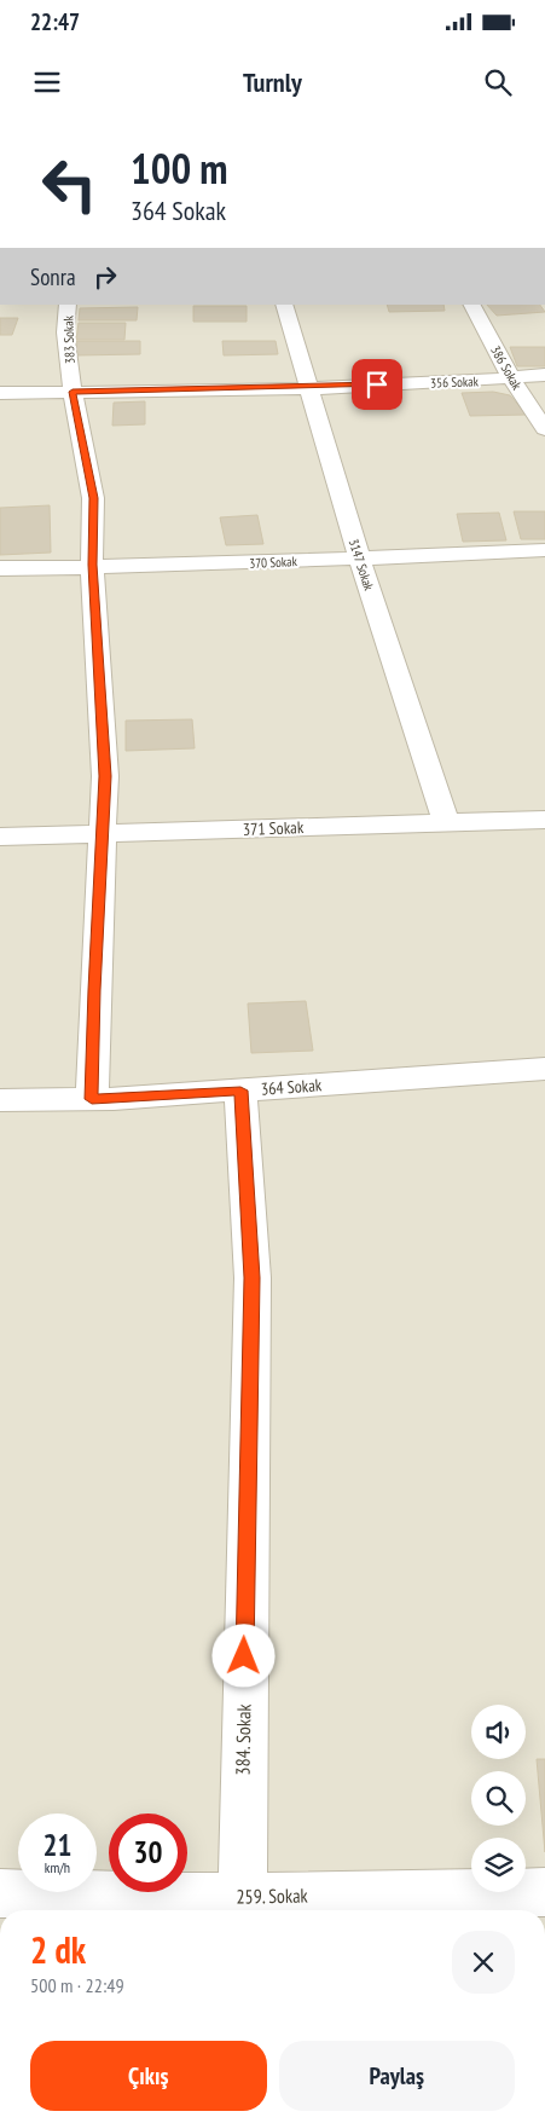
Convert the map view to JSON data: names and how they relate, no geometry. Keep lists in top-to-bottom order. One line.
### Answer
{"streets":{"street":["383 Sokak","386 Sokak","356 Sokak","370 Sokak","3147 Sokak","371 Sokak","364 Sokak","384. Sokak","259. Sokak"]},"crossings":[["383 Sokak","356 Sokak"],["383 Sokak","370 Sokak"],["383 Sokak","371 Sokak"],["383 Sokak","364 Sokak"],["386 Sokak","356 Sokak"],["356 Sokak","3147 Sokak"],["370 Sokak","3147 Sokak"],["3147 Sokak","371 Sokak"],["364 Sokak","384. Sokak"],["384. Sokak","259. Sokak"]],"page":{"status":"22:47","header":"Turnly","turn":["100 m","364 Sokak"],"then":"Sonra","speed":"21 km/h","limit":"30","heading":["2 dk","500 m · 22:49"],"buttons":["Çıkış","Paylaş"]}}
